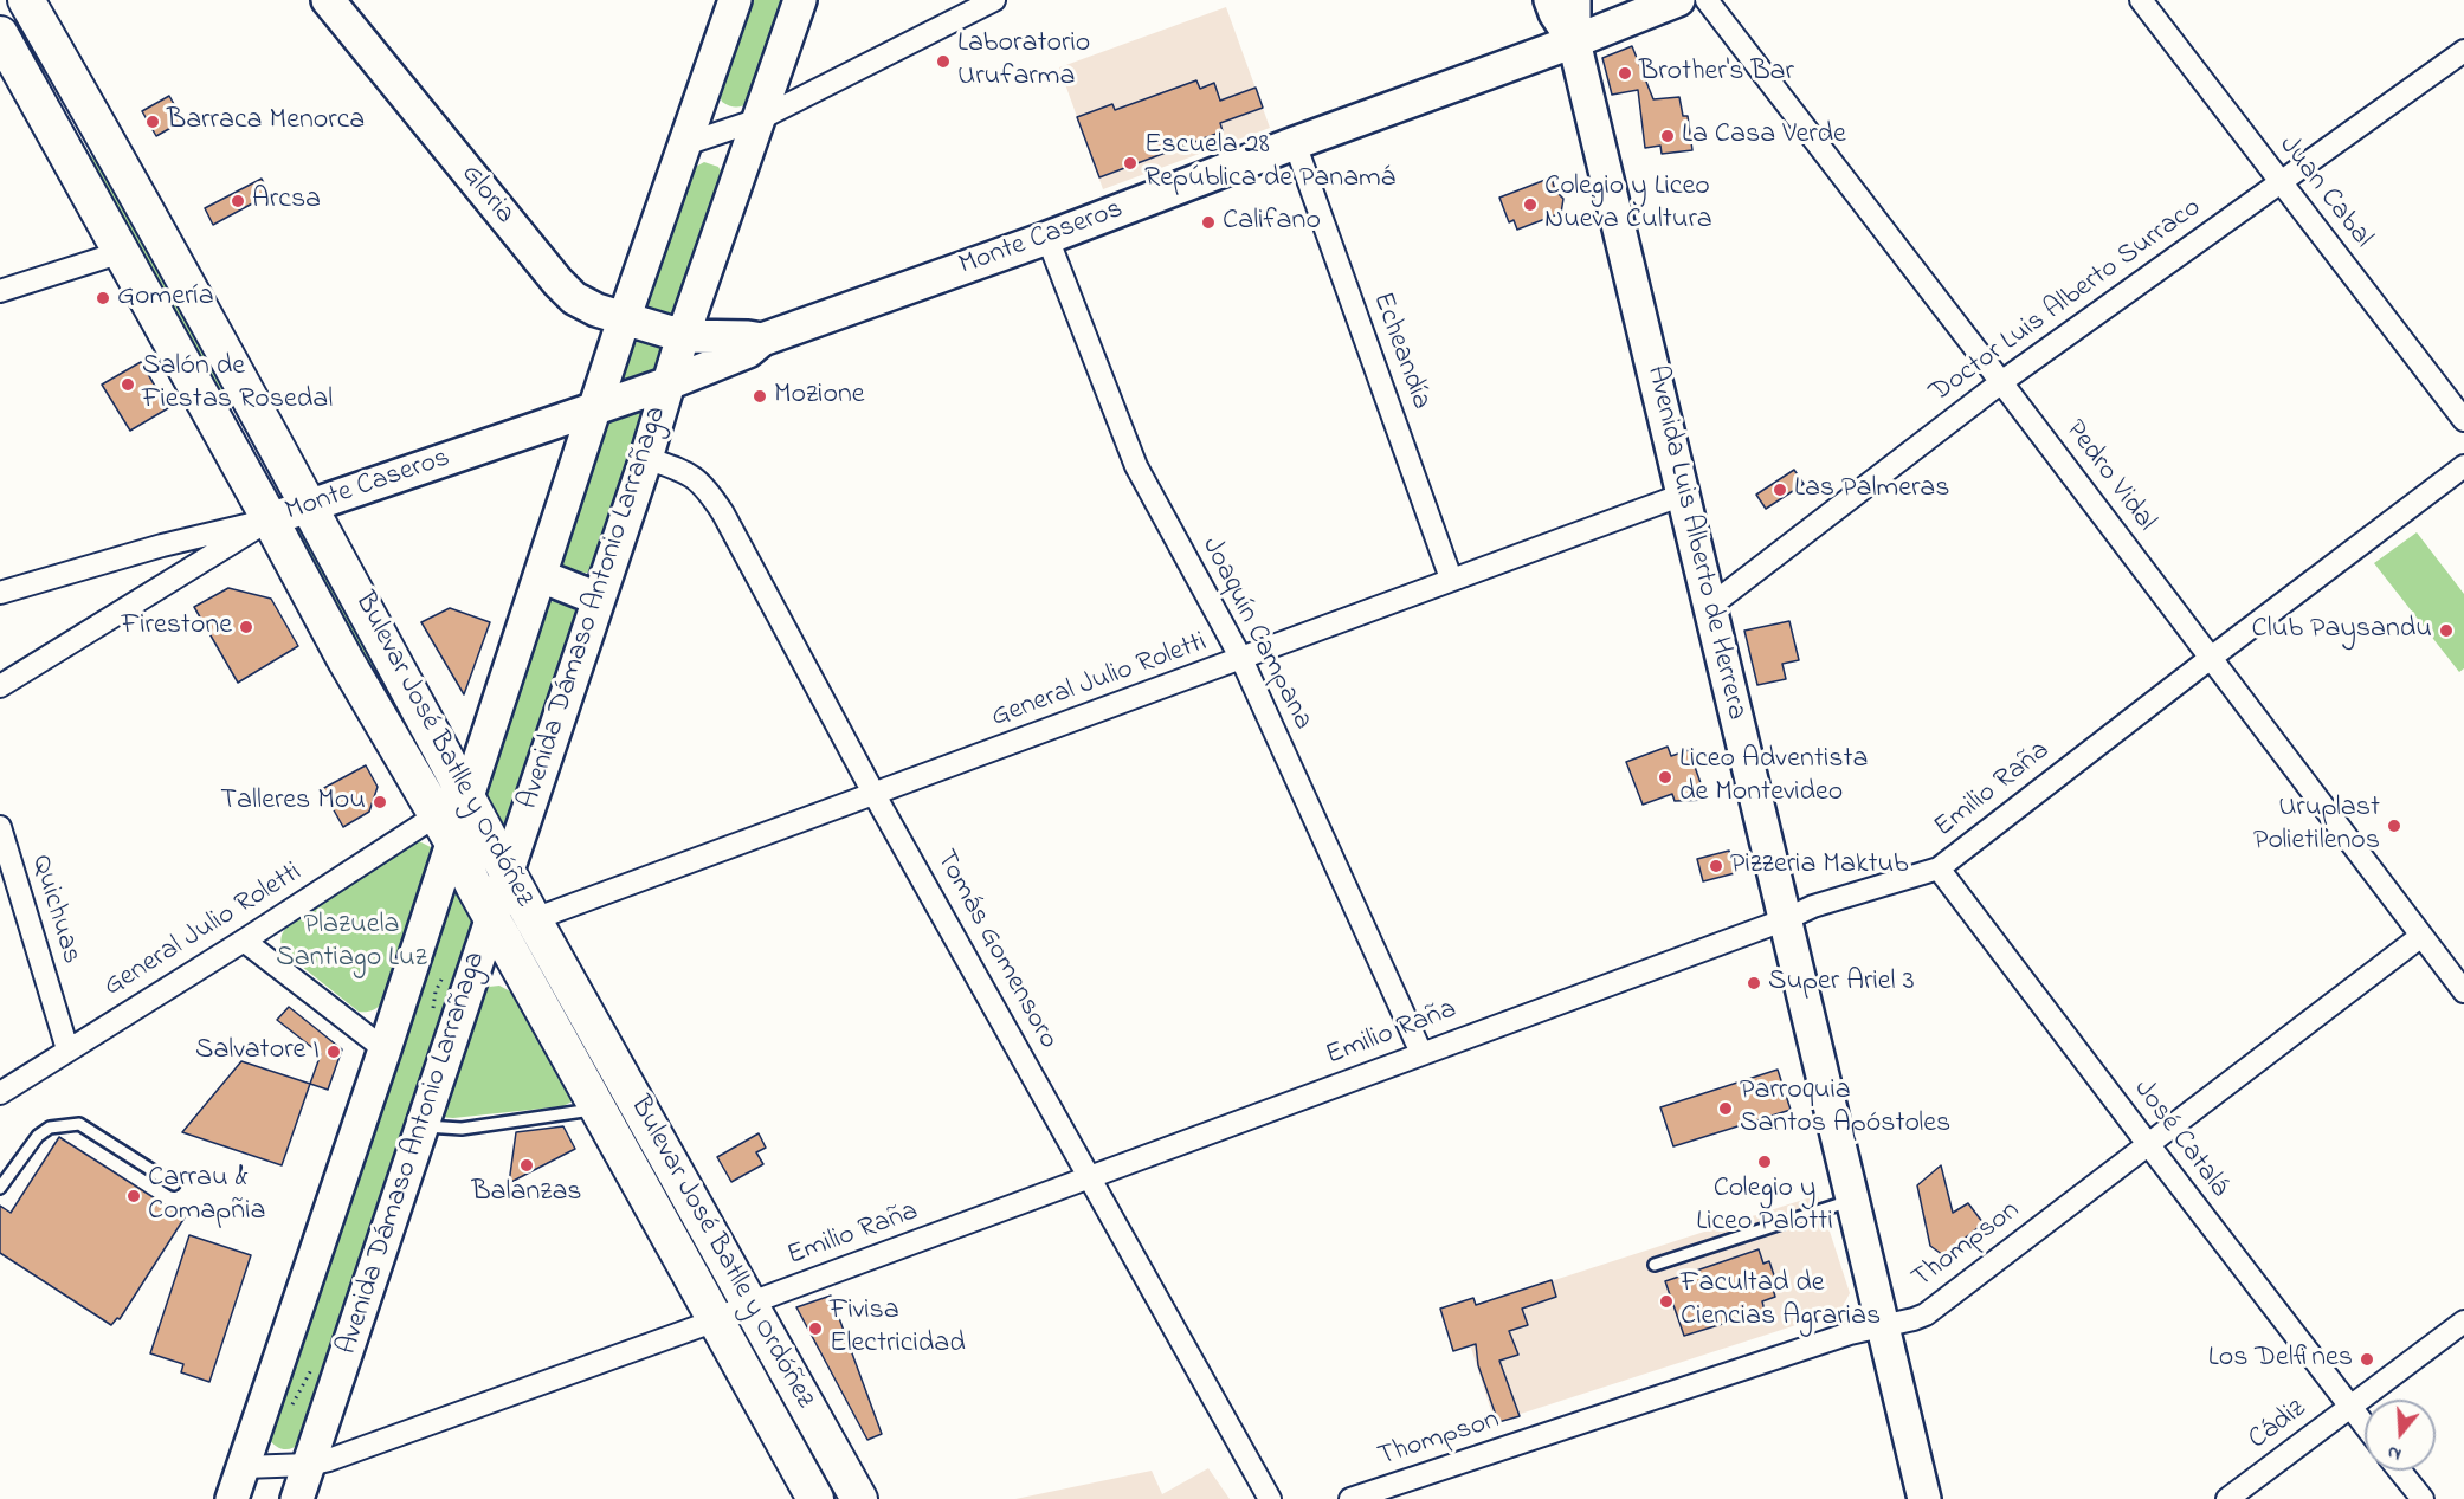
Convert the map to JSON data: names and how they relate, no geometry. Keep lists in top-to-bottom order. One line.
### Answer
{"streets":{"main road":["Bulevar José Batlle y Ordóñez"],"street":["Juan Cabal","Gloria","Monte Caseros","Doctor Luis Alberto Surraco","Echeandía","Pedro Vidal","Avenida Luis Alberto de Herrera","Avenida Dámaso Antonio Larrañaga","Joaquín Campana","General Julio Roletti","Emilio Raña","Quichuas","Tomás Gomensoro","José Catalá","Thompson","Cádiz"]},"crossings":[["Juan Cabal","Doctor Luis Alberto Surraco"],["Gloria","Monte Caseros"],["Gloria","Avenida Dámaso Antonio Larrañaga"],["Monte Caseros","Echeandía"],["Monte Caseros","Avenida Luis Alberto de Herrera"],["Monte Caseros","Avenida Dámaso Antonio Larrañaga"],["Monte Caseros","Joaquín Campana"],["Monte Caseros","Bulevar José Batlle y Ordóñez"],["Doctor Luis Alberto Surraco","Pedro Vidal"],["Doctor Luis Alberto Surraco","Avenida Luis Alberto de Herrera"],["Echeandía","General Julio Roletti"],["Pedro Vidal","Emilio Raña"],["Pedro Vidal","Thompson"],["Avenida Luis Alberto de Herrera","General Julio Roletti"],["Avenida Luis Alberto de Herrera","Emilio Raña"],["Avenida Luis Alberto de Herrera","Thompson"],["Avenida Dámaso Antonio Larrañaga","General Julio Roletti"],["Avenida Dámaso Antonio Larrañaga","Bulevar José Batlle y Ordóñez"],["Avenida Dámaso Antonio Larrañaga","Emilio Raña"],["Avenida Dámaso Antonio Larrañaga","Tomás Gomensoro"],["Joaquín Campana","General Julio Roletti"],["Joaquín Campana","Emilio Raña"],["General Julio Roletti","Bulevar José Batlle y Ordóñez"],["General Julio Roletti","Quichuas"],["General Julio Roletti","Tomás Gomensoro"],["Bulevar José Batlle y Ordóñez","Emilio Raña"],["Emilio Raña","Tomás Gomensoro"],["Emilio Raña","José Catalá"],["José Catalá","Thompson"],["José Catalá","Cádiz"]],"parks":["Plazuela Santiago Luz"],"places":["Laboratorio Urufarma","Brother's Bar","Barraca Menorca","La Casa Verde","Escuela 28 República de Panamá","Arcsa","Colegio y Liceo Nueva Cultura","Califano","Gomería","Salón de Fiestas Rosedal","Mozione","Las Palmeras","Firestone","Club Paysandu","Liceo Adventista de Montevideo","Talleres Mou","Uruplast Polietilenos","Pizzeria Maktub","Super Ariel 3","Salvatore I","Parroquia Santos Apóstoles","Colegio y Liceo Palotti","Balanzas","Carrau & Comapñia","Facultad de Ciencias Agrarias","Fivisa Electricidad","Los Delfines"],"north":"bottom"}
